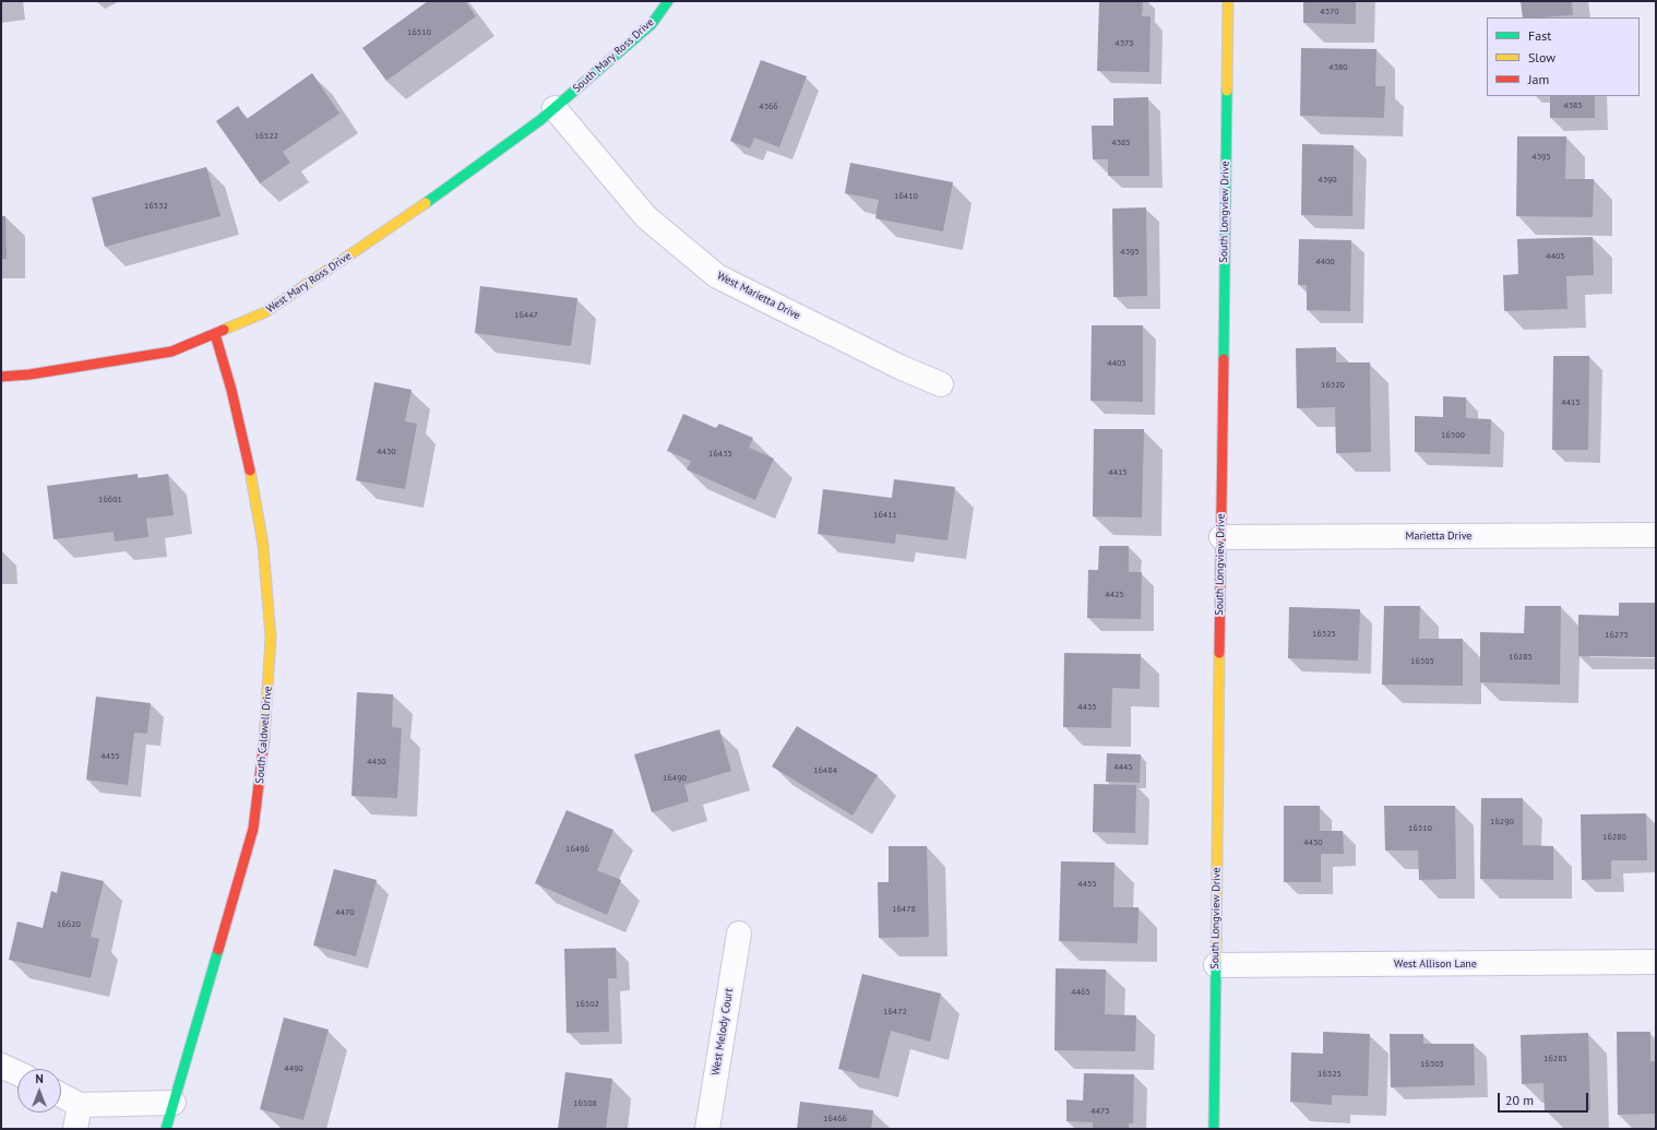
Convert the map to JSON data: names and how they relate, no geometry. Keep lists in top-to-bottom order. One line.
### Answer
{"streets":{"street":["South Mary Ross Drive","South Longview Drive","West Mary Ross Drive","West Marietta Drive","Marietta Drive","South Caldwell Drive","West Allison Lane","West Melody Court"]},"crossings":[["South Mary Ross Drive","West Mary Ross Drive"],["South Mary Ross Drive","West Marietta Drive"],["South Longview Drive","Marietta Drive"],["South Longview Drive","West Allison Lane"],["West Mary Ross Drive","West Marietta Drive"],["West Mary Ross Drive","South Caldwell Drive"]],"house_numbers":["4370","16510","4375","4380","4385","4366","16522","4385","4395","4390","16410","16532","4395","4405","4400","16447","4405","16320","4415","16300","4430","16435","4415","16601","16411","4425","16325","16275","16285","16305","4435","4455","4450","4445","16484","16490","16290","16310","16280","4450","16496","4455","16478","4470","16620","4465","16502","16472","16285","16305","4490","16325","16508","4475","16466"],"legend":["Fast","Slow","Jam"],"scale_bar":"20 m","north":"top"}
